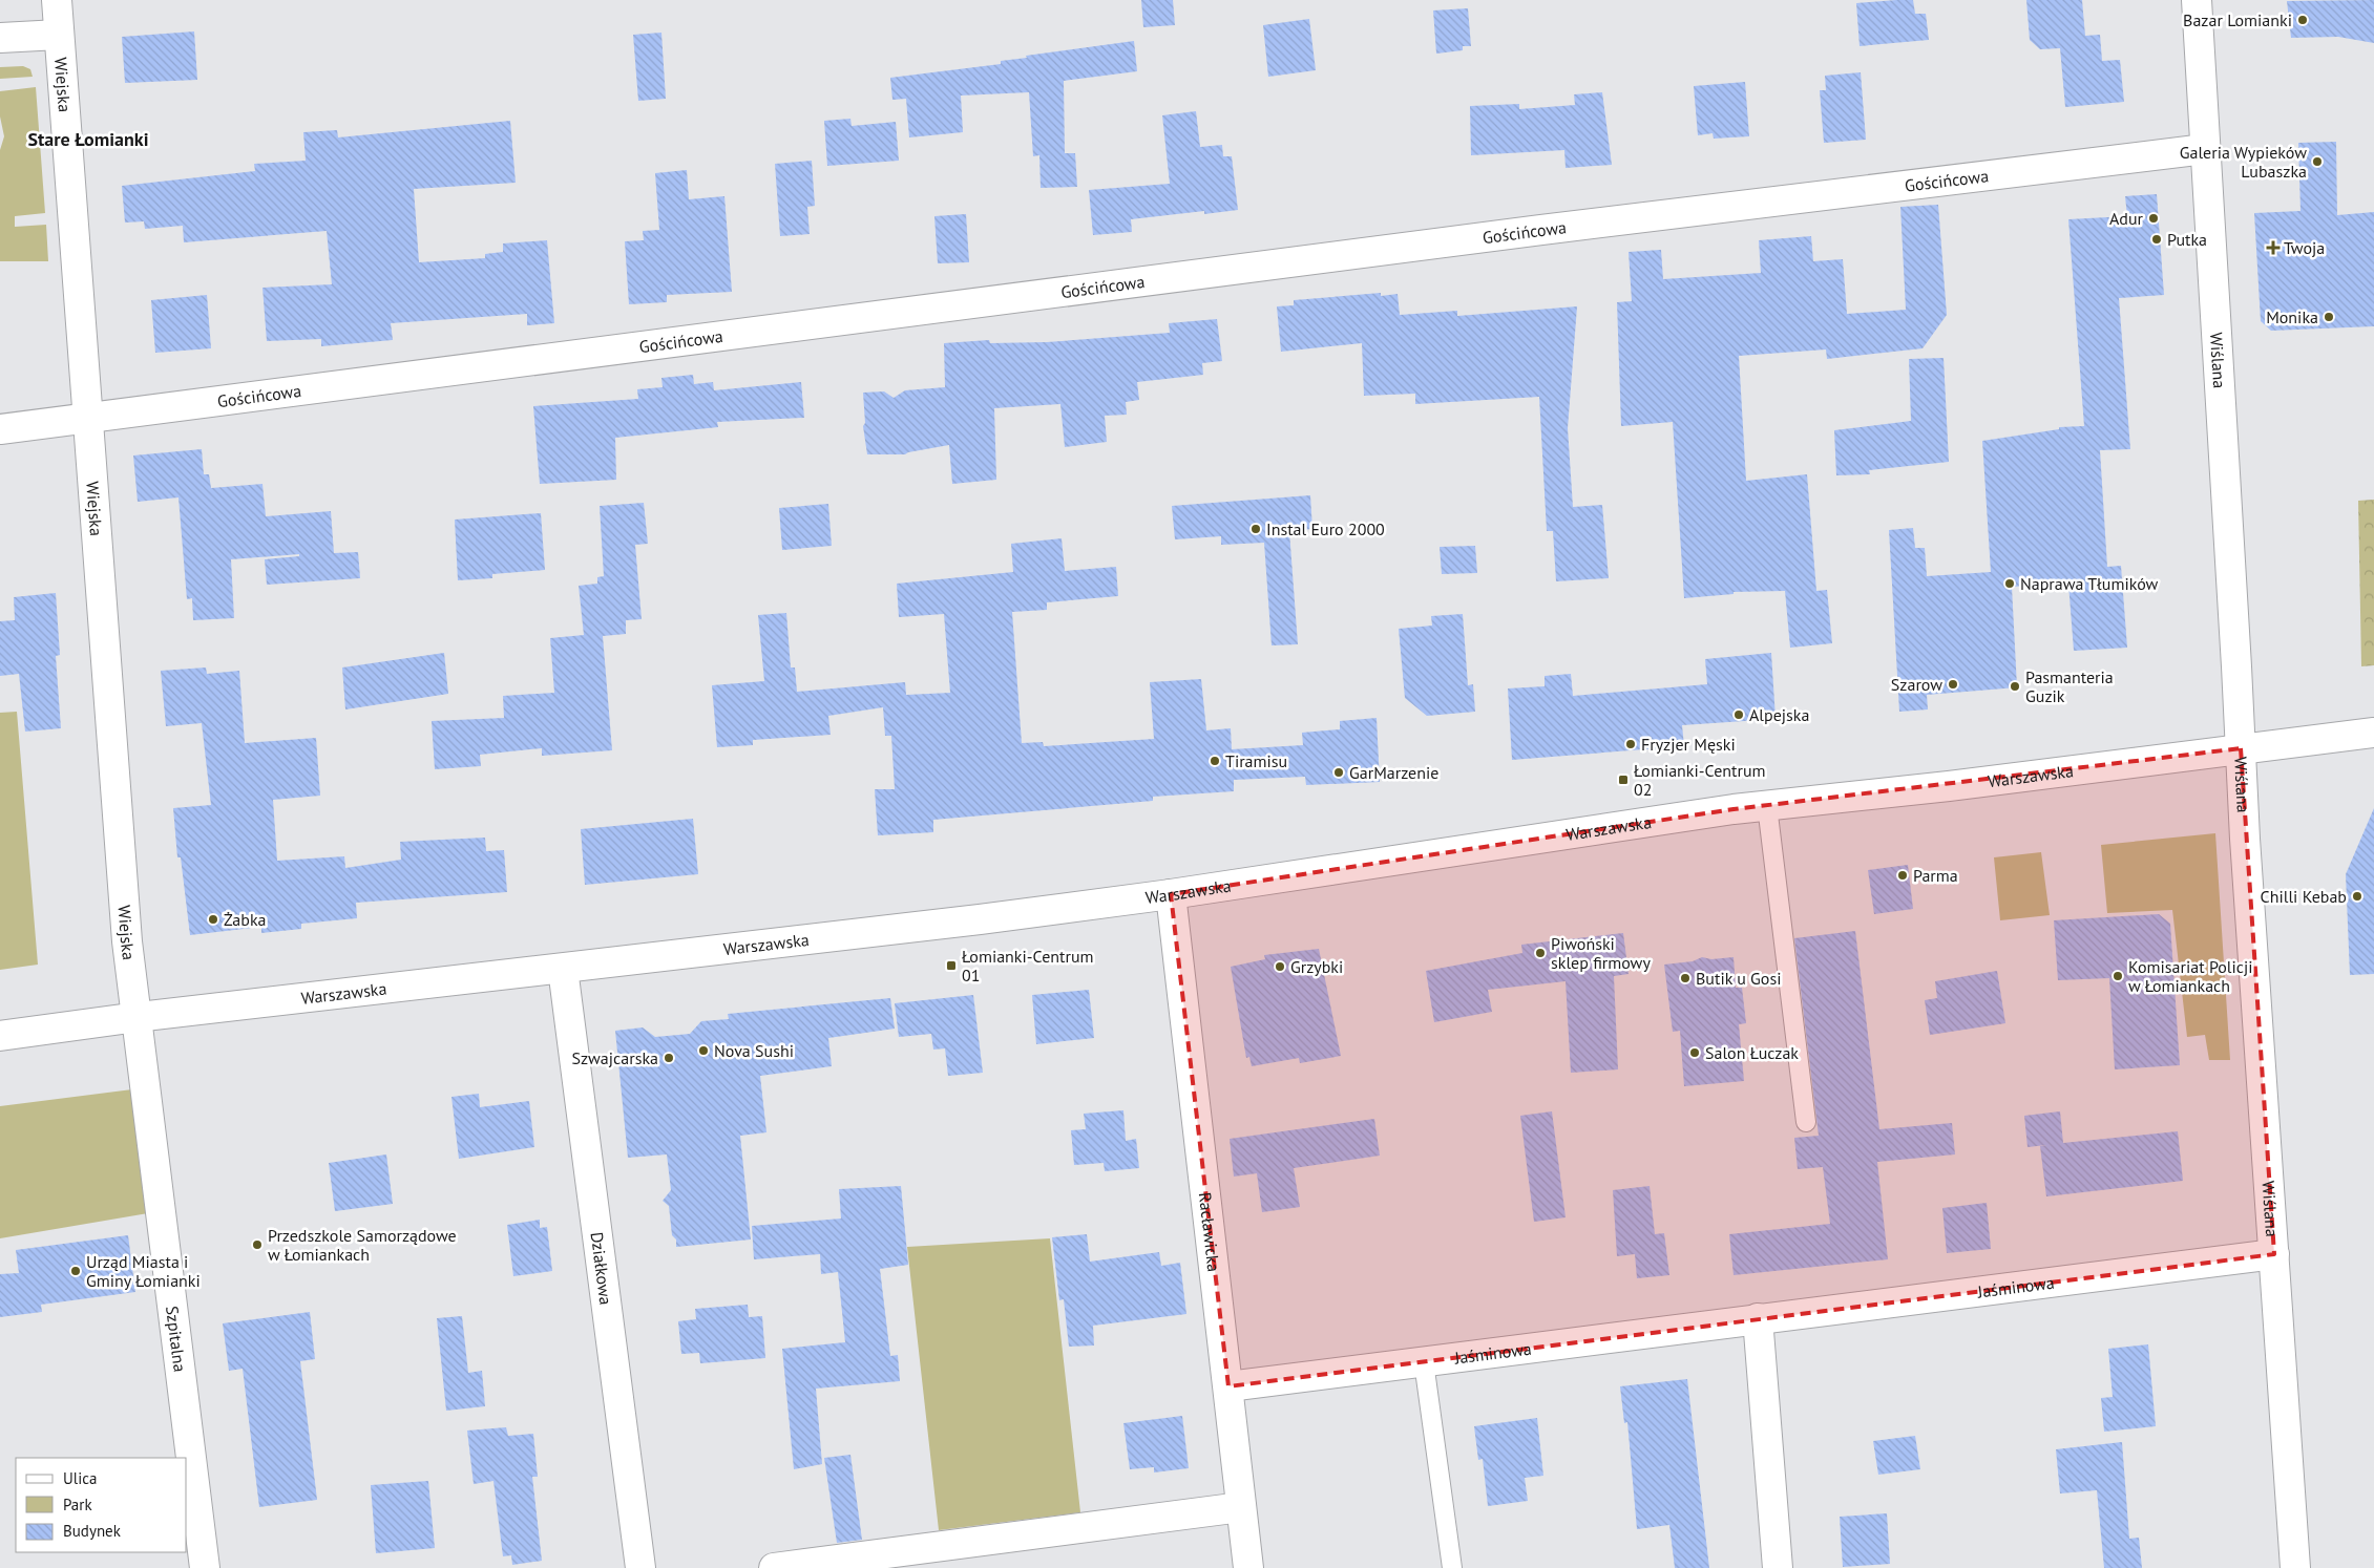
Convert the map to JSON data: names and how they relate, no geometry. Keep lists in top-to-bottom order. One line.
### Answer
{"streets":{"street":["Wiejska","Gościńcowa","Wiślana","Warszawska","Racławicka","Działkowa","Jaśminowa","Szpitalna"]},"crossings":[["Wiejska","Gościńcowa"],["Wiejska","Warszawska"],["Wiejska","Szpitalna"],["Gościńcowa","Wiślana"],["Wiślana","Warszawska"],["Wiślana","Jaśminowa"],["Warszawska","Racławicka"],["Warszawska","Działkowa"],["Warszawska","Szpitalna"],["Racławicka","Jaśminowa"]],"districts":["Stare Łomianki"],"places":{"other":["Bazar Lomianki","Galeria Wypieków Lubaszka","Adur","Putka","Monika","Instal Euro 2000","Naprawa Tłumików","Szarow","Pasmanteria Guzik","Alpejska","Fryzjer Męski","Tiramisu","GarMarzenie","Parma","Chilli Kebab","Żabka","Piwoński sklep firmowy","Grzybki","Komisariat Policji w Łomiankach","Butik u Gosi","Nova Sushi","Salon Łuczak","Szwajcarska","Przedszkole Samorządowe w Łomiankach","Urząd Miasta i Gminy Łomianki"],"health":["Twoja"],"transit":["Łomianki-Centrum 02","Łomianki-Centrum 01"]},"legend":["Ulica","Park","Budynek"]}
